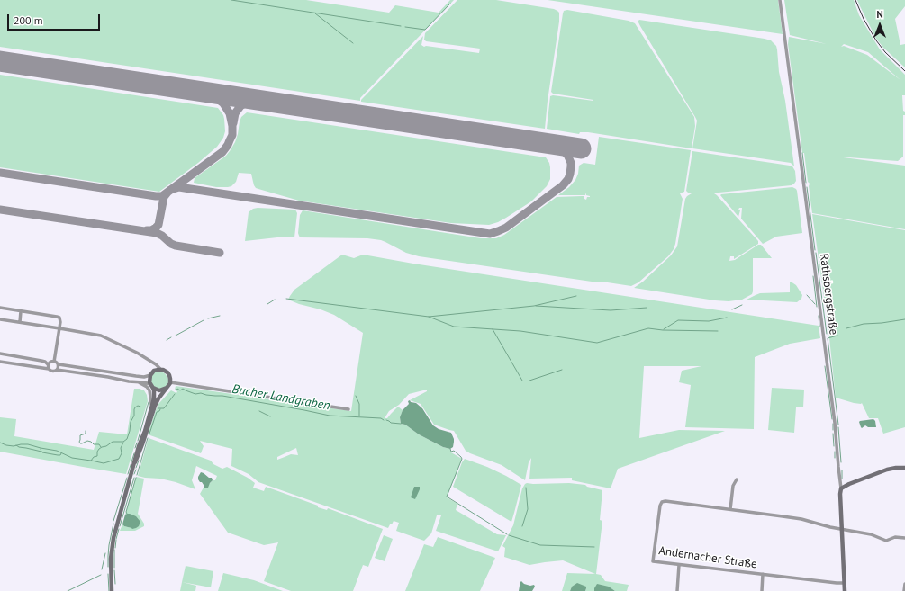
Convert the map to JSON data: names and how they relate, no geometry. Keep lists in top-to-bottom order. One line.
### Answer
{"streets":{"main road":["Rathsbergstraße"],"street":["Andernacher Straße"]},"crossings":[["Rathsbergstraße","Andernacher Straße"]],"water":["Bucher Landgraben"],"scale_bar":"200 m","north":"top"}
